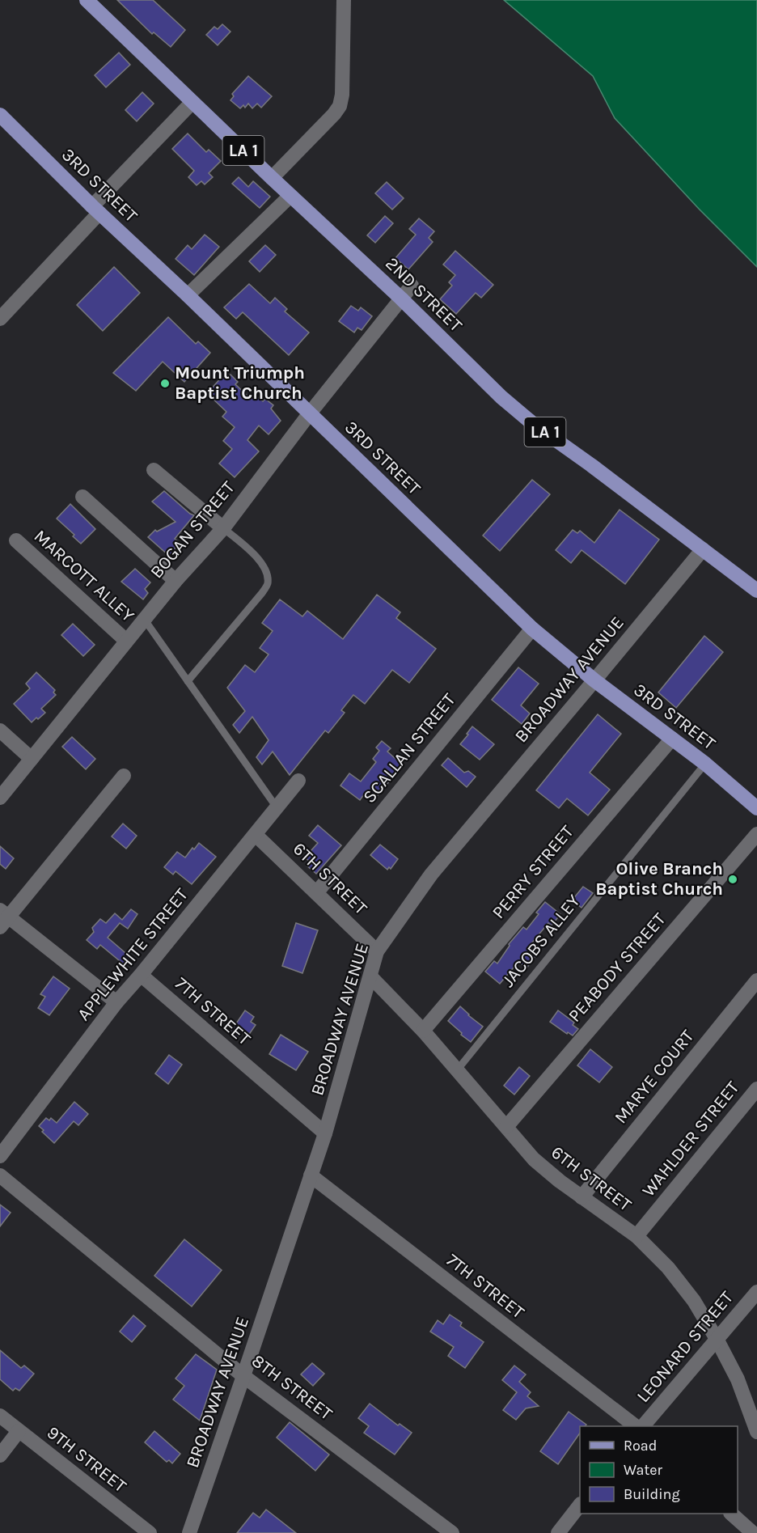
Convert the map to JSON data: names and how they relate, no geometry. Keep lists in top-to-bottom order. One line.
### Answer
{"streets":{"main road":["LA 1","3RD STREET","2ND STREET"],"street":["BOGAN STREET","MARCOTT ALLEY","BROADWAY AVENUE","SCALLAN STREET","PERRY STREET","6TH STREET","APPLEWHITE STREET","PEABODY STREET","7TH STREET","MARYE COURT","WAHLDER STREET","LEONARD STREET","8TH STREET","9TH STREET"],"lane":["JACOBS ALLEY"]},"crossings":[["3RD STREET","BOGAN STREET"],["3RD STREET","BROADWAY AVENUE"],["3RD STREET","SCALLAN STREET"],["3RD STREET","PERRY STREET"],["3RD STREET","JACOBS ALLEY"],["2ND STREET","BOGAN STREET"],["2ND STREET","BROADWAY AVENUE"],["BOGAN STREET","MARCOTT ALLEY"],["BROADWAY AVENUE","6TH STREET"],["BROADWAY AVENUE","7TH STREET"],["BROADWAY AVENUE","8TH STREET"],["SCALLAN STREET","6TH STREET"],["PERRY STREET","6TH STREET"],["6TH STREET","JACOBS ALLEY"],["6TH STREET","APPLEWHITE STREET"],["6TH STREET","PEABODY STREET"],["6TH STREET","MARYE COURT"],["6TH STREET","WAHLDER STREET"],["6TH STREET","LEONARD STREET"],["APPLEWHITE STREET","7TH STREET"]],"places":["Mount Triumph Baptist Church","Olive Branch Baptist Church"],"legend":["Road","Water","Building"]}
